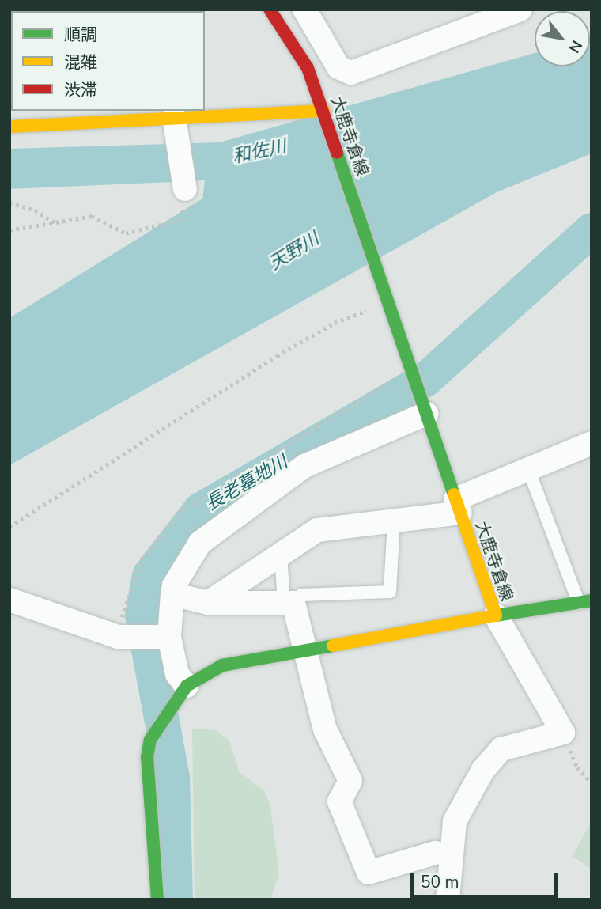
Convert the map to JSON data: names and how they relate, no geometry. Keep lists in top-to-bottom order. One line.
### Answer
{"streets":{"main road":["大鹿寺倉線"]},"water":["和佐川","天野川","長老墓地川"],"legend":["順調","混雑","渋滞"],"scale_bar":"50 m","north":"bottom right"}
